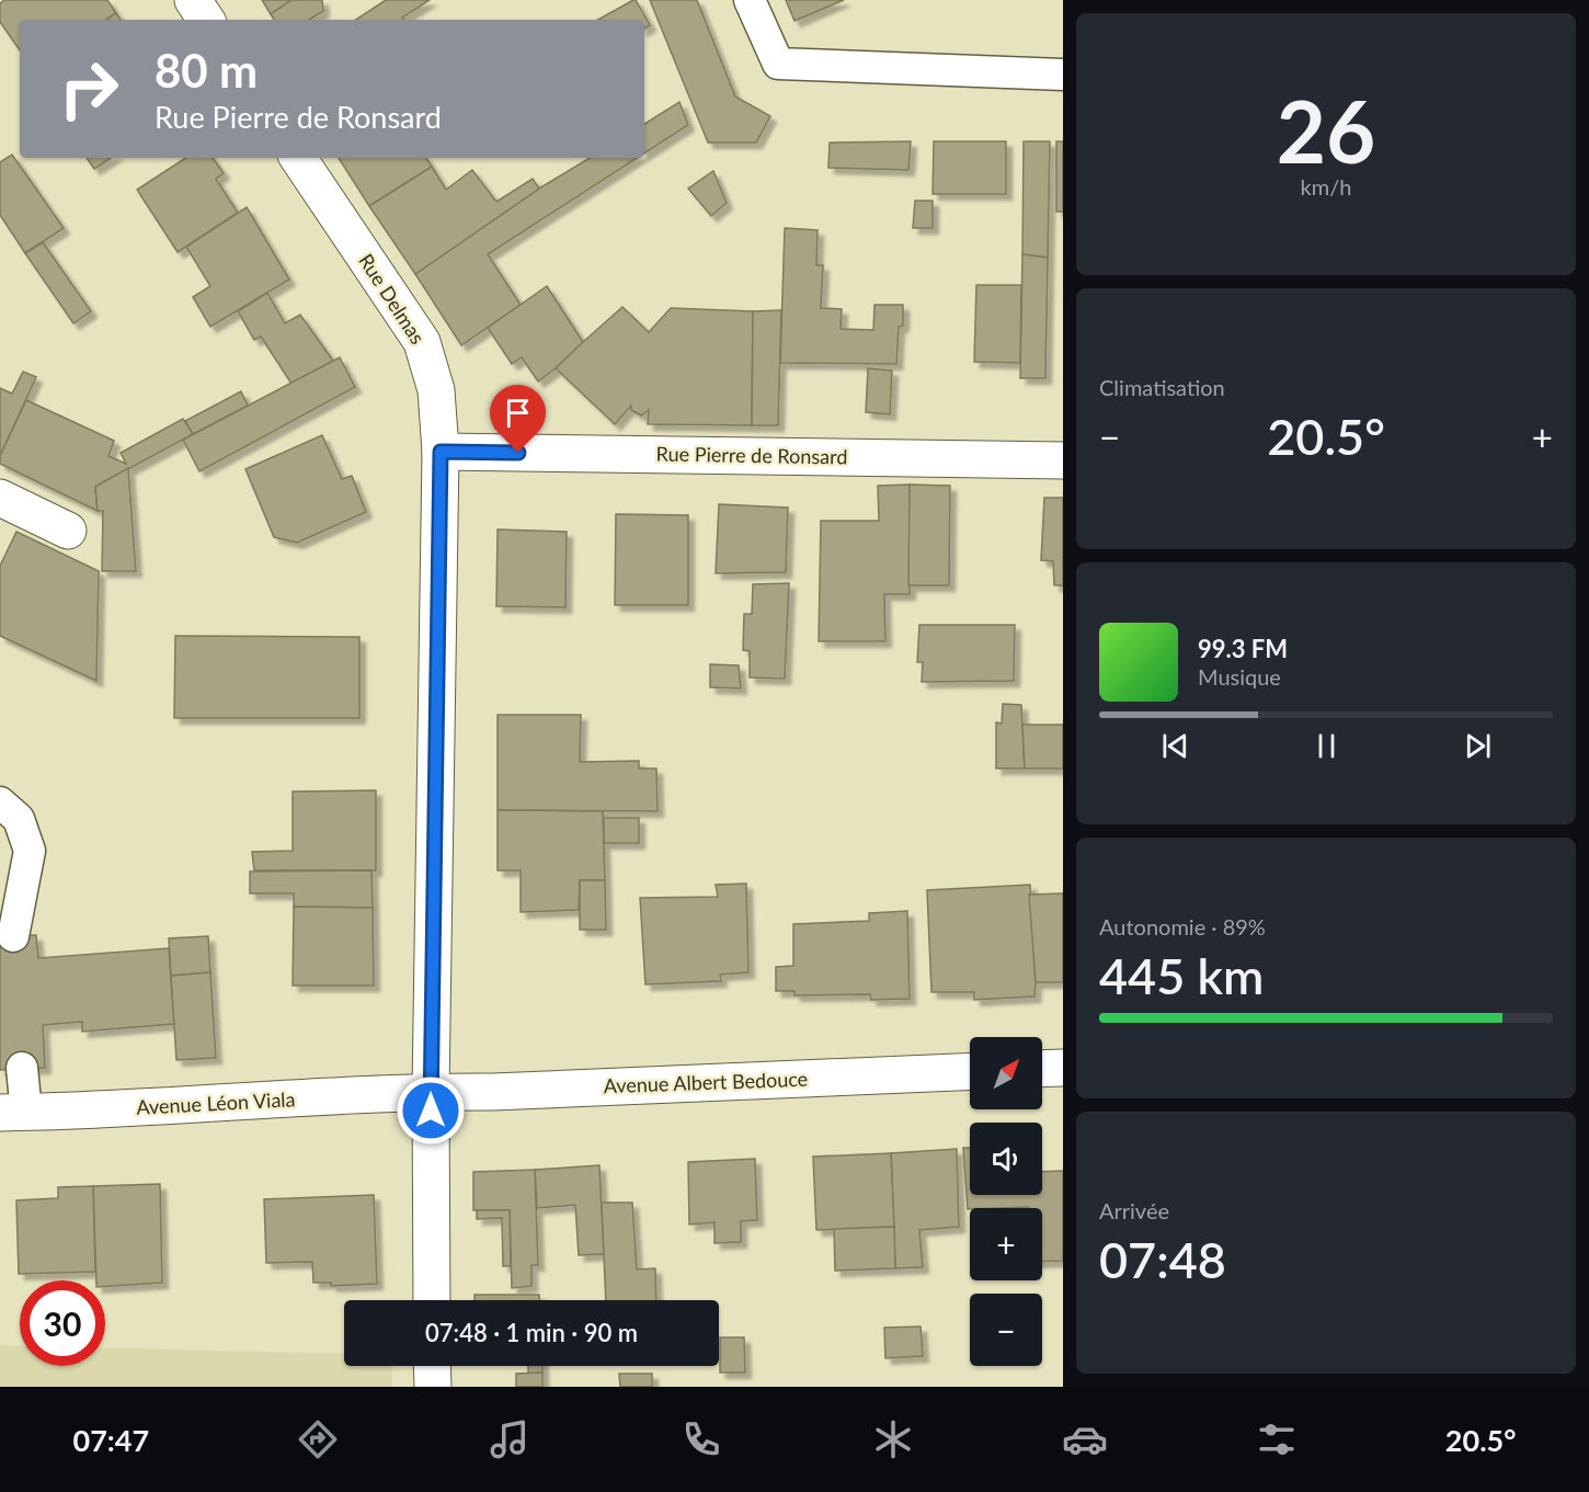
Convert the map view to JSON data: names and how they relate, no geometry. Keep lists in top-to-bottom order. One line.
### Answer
{"streets":{"street":["Rue Delmas","Rue Pierre de Ronsard","Avenue Albert Bedouce","Avenue Léon Viala"]},"crossings":[["Rue Delmas","Rue Pierre de Ronsard"],["Rue Delmas","Avenue Albert Bedouce"],["Rue Delmas","Avenue Léon Viala"],["Avenue Albert Bedouce","Avenue Léon Viala"]],"north":"top right","page":{"tile":[["26","km/h"],"Climatisation",["Autonomie · 89%","445 km"],["Arrivée","07:48"]],"turn":["80 m","Rue Pierre de Ronsard"],"heat":["−","20.5°","+"],"song":["99.3 FM","Musique"],"map_buttons":["+","−"],"limit":"30","trip":"07:48 · 1 min · 90 m","tabs":["07:47","20.5°"]}}
